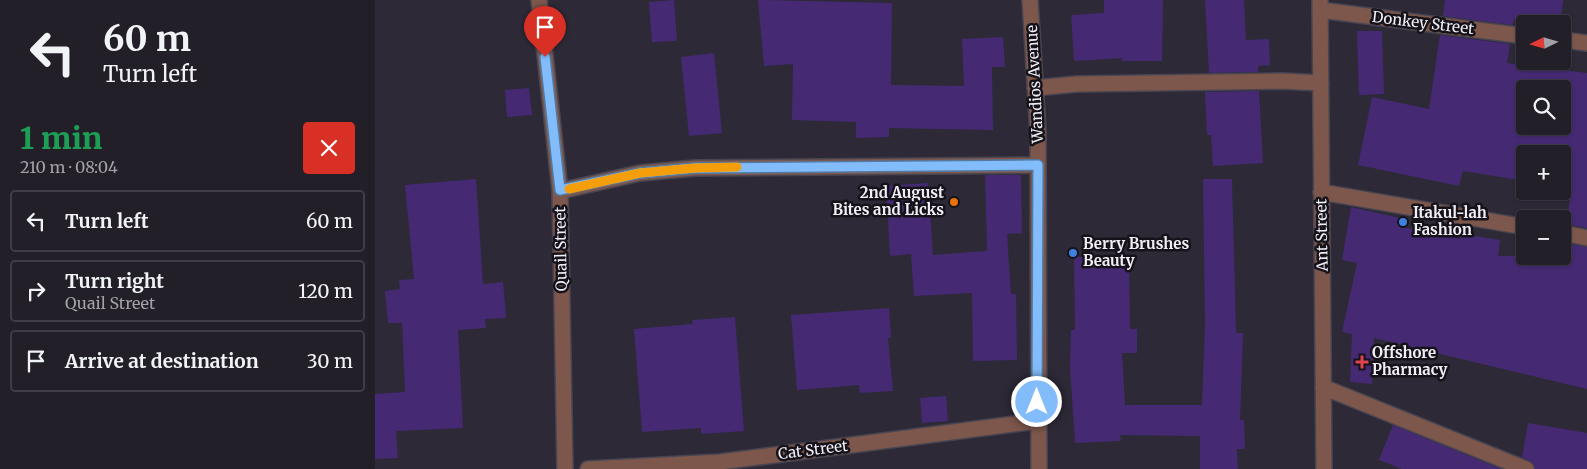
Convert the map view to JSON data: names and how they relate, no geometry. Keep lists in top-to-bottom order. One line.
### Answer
{"streets":{"street":["Donkey Street","Wandios Avenue","Ant Street","Quail Street","Cat Street"]},"crossings":[["Donkey Street","Ant Street"],["Wandios Avenue","Cat Street"]],"places":{"other":["2nd August Bites and Licks","Itakul-lah Fashion","Berry Brushes Beauty"],"health":["Offshore Pharmacy"]},"north":"left","page":{"turn":["60 m","Turn left"],"map_buttons":["+","−"],"heading":["1 min","210 m · 08:04"],"list":[{"name":"Turn left","value":"60 m"},{"name":"Turn right","note":"Quail Street","value":"120 m"},{"name":"Arrive at destination","value":"30 m"}]}}
